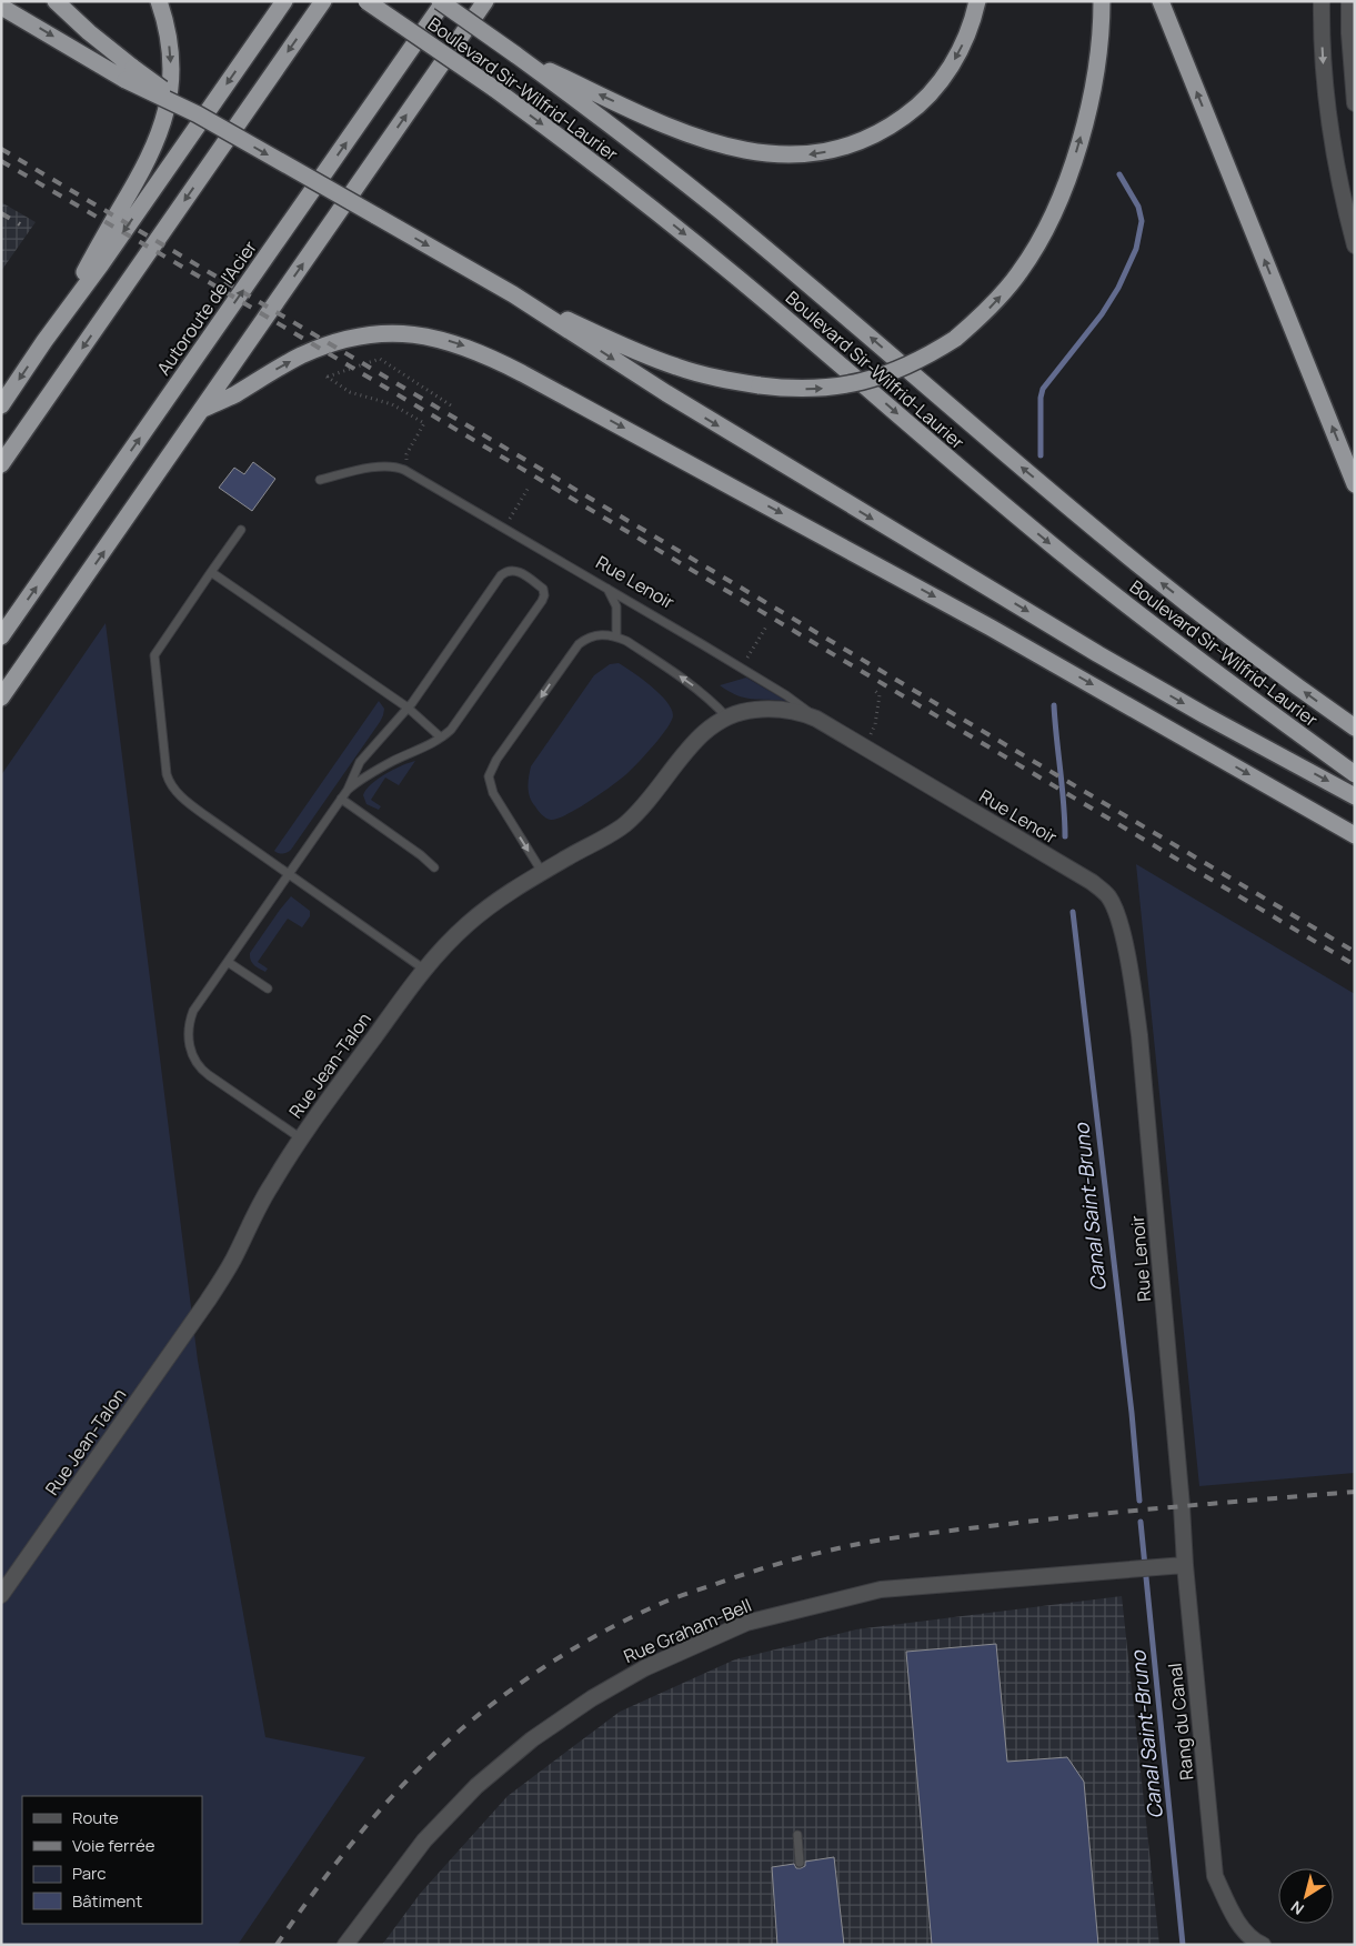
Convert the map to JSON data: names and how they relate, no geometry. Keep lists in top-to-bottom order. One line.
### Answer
{"streets":{"highway":["Boulevard Sir-Wilfrid-Laurier","Autoroute de l'Acier"],"street":["Rue Lenoir","Rue Jean-Talon","Rue Graham-Bell","Rang du Canal"]},"crossings":[["Rue Lenoir","Rue Jean-Talon"],["Rue Lenoir","Rue Graham-Bell"],["Rue Lenoir","Rang du Canal"],["Rue Graham-Bell","Rang du Canal"]],"water":["Canal Saint-Bruno"],"legend":["Route","Voie ferrée","Parc","Bâtiment"],"north":"bottom left"}
